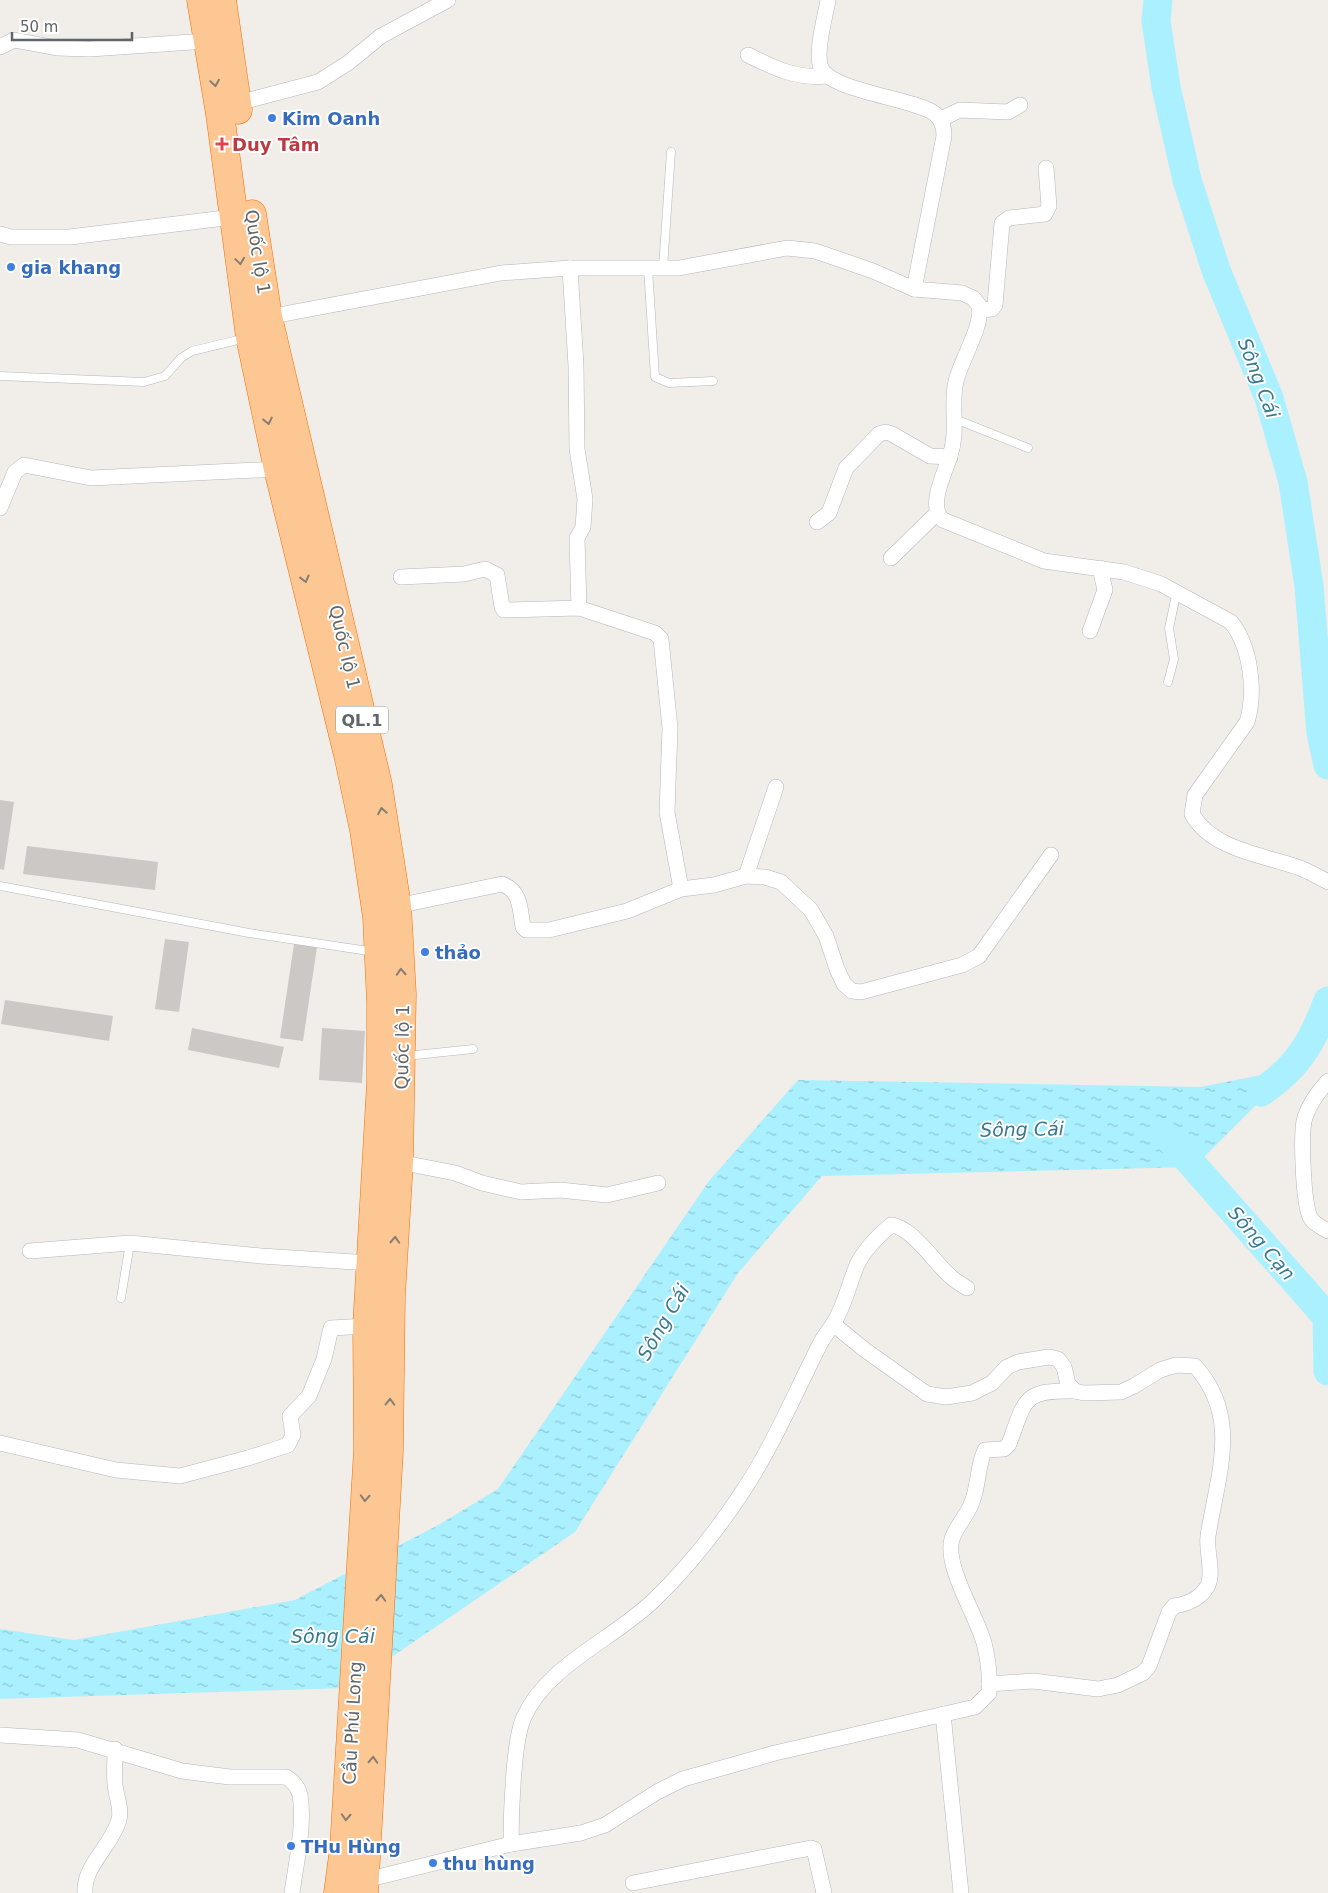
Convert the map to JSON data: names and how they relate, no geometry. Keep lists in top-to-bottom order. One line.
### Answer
{"streets":{"highway":["Quốc lộ 1","QL.1","Cầu Phú Long"]},"crossings":[["Quốc lộ 1","Cầu Phú Long"],["QL.1","Cầu Phú Long"]],"water":["Sông Cái","Sông Cạn"],"places":{"other":["Kim Oanh","gia khang","thảo","THu Hùng","thu hùng"],"health":["Duy Tâm"]},"scale_bar":"50 m"}
